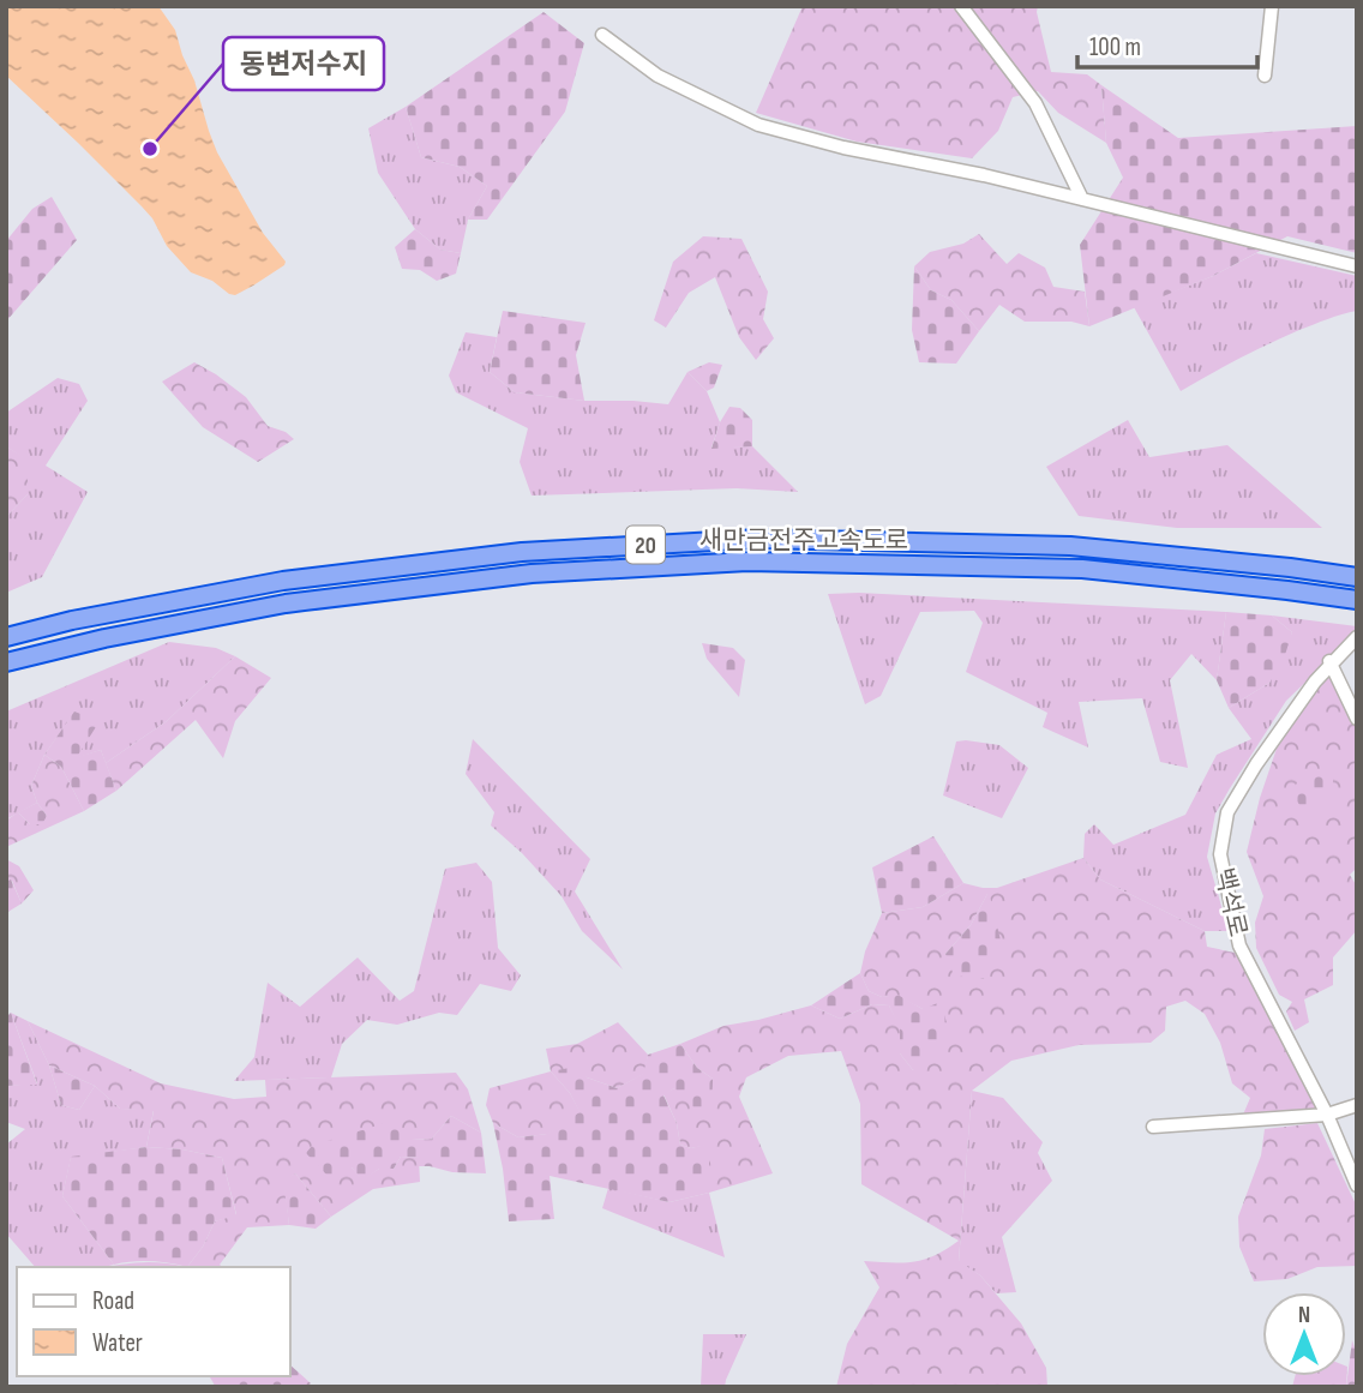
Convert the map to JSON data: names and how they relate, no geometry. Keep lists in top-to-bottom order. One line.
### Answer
{"streets":{"highway":["새만금전주고속도로","20"],"street":["백석로"]},"places":["동변저수지"],"legend":["Road","Water"],"scale_bar":"100 m","north":"top"}
